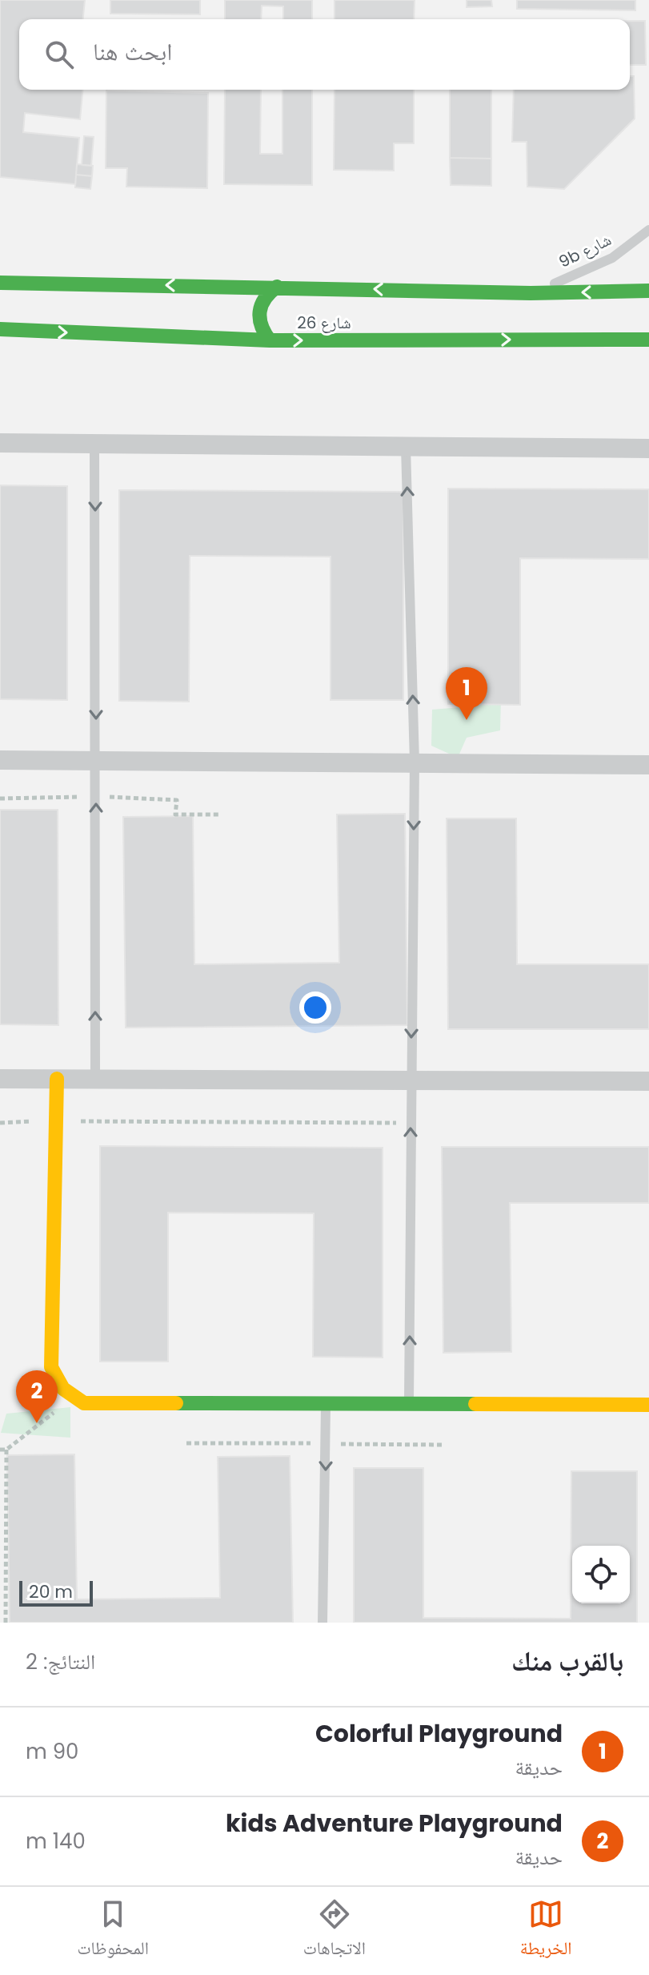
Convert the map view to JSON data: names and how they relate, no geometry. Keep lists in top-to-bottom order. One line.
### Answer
{"streets":{"street":["شارع 26"],"lane":["9b شارع"]},"scale_bar":"20 m","page":{"search":"ابحث هنا","pins":["1","2"],"scale":"20 m","heading":["بالقرب منك","النتائج: 2"],"list":[{"mark":"1","name":"Colorful Playground","note":"حديقة","value":"90 m"},{"mark":"2","name":"kids Adventure Playground","note":"حديقة","value":"140 m"}],"nav":["الخريطة","الاتجاهات","المحفوظات"]}}
